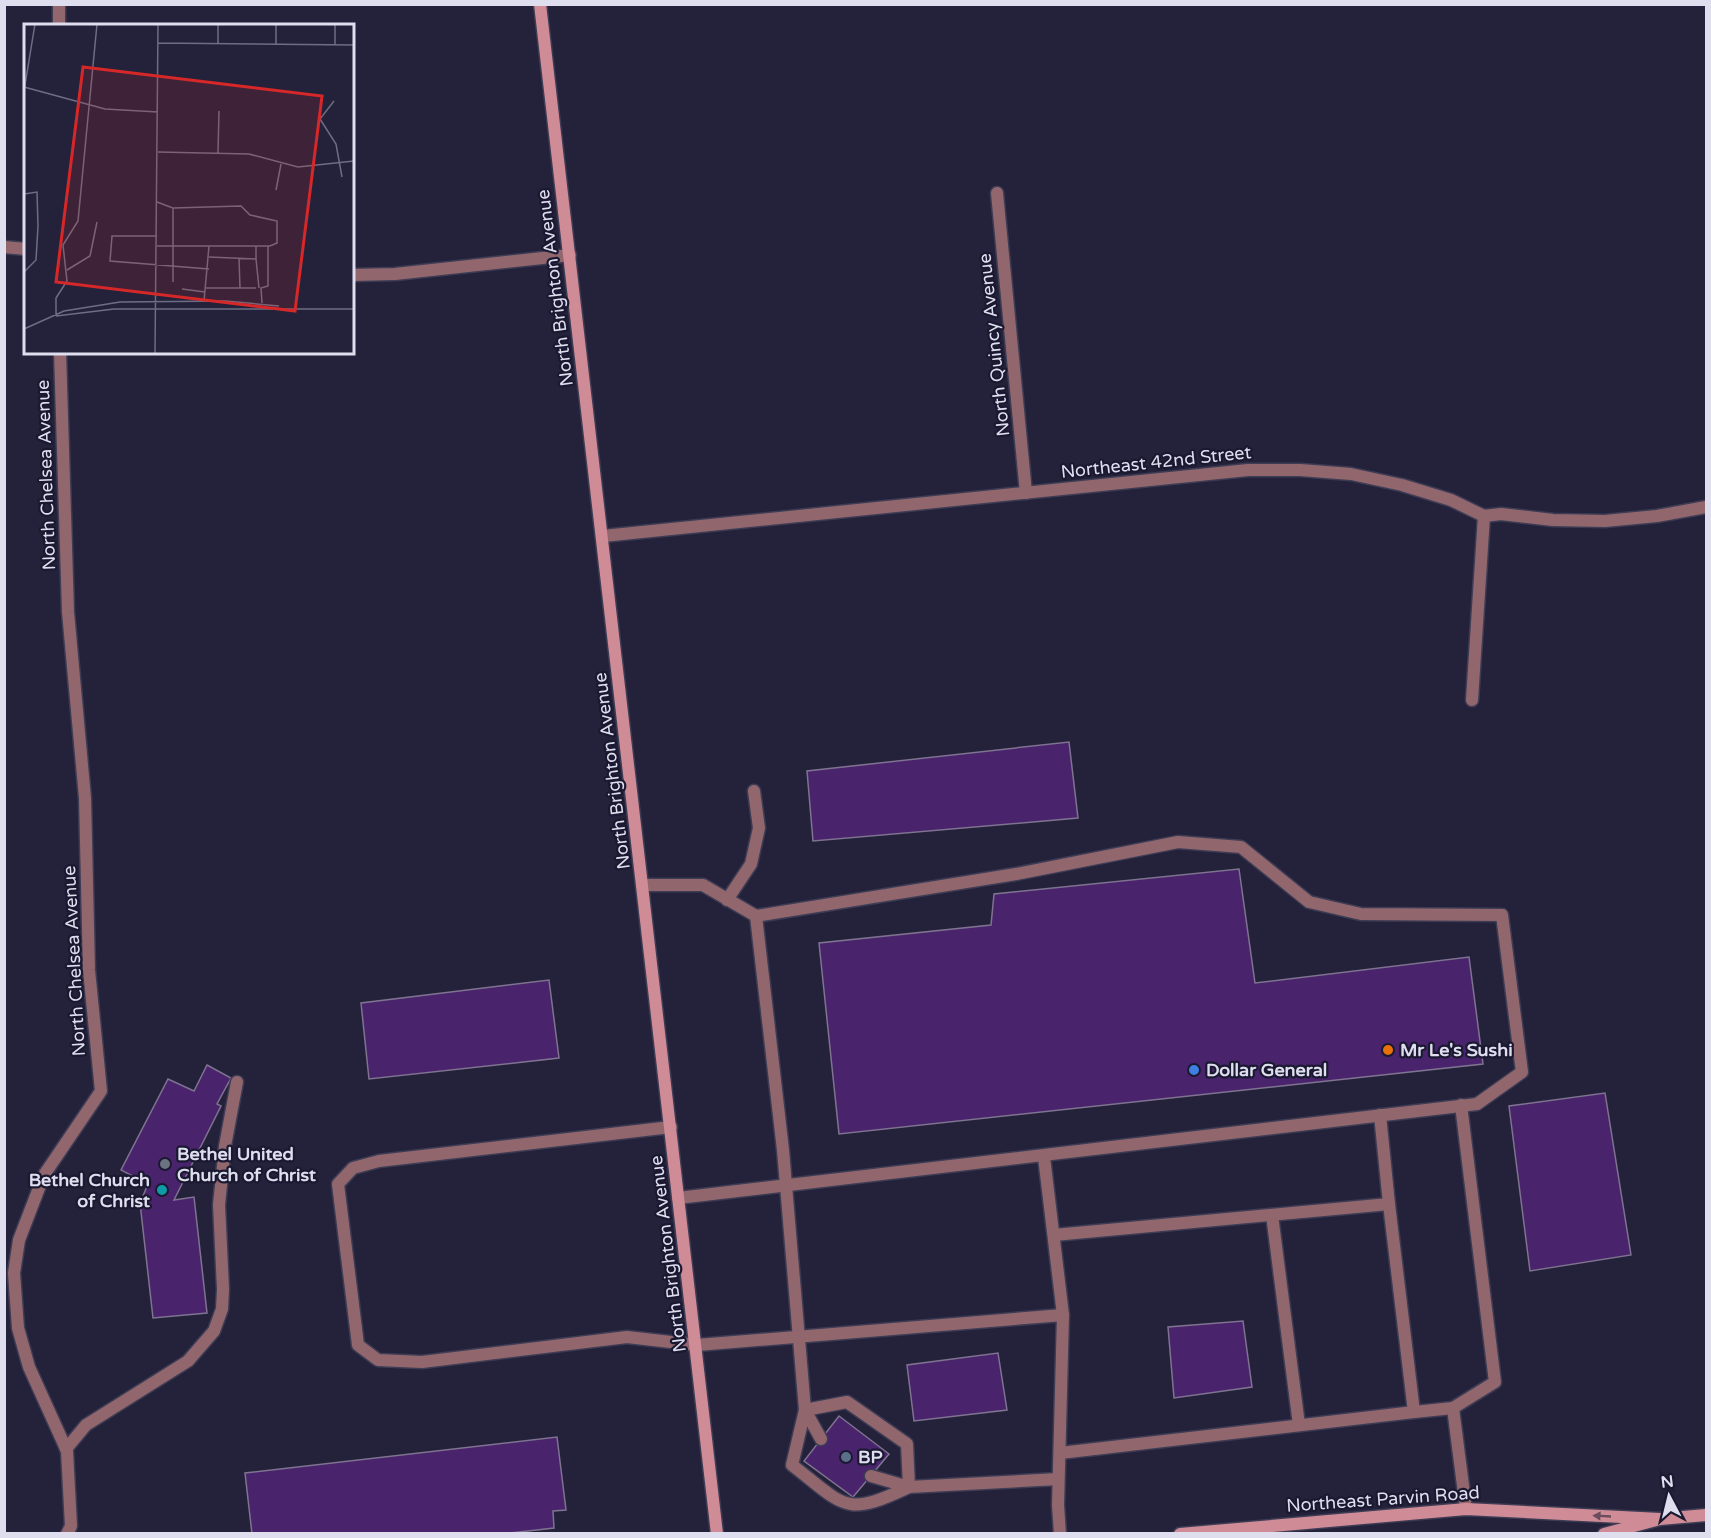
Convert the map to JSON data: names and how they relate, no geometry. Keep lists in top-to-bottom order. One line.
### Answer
{"streets":{"main road":["North Brighton Avenue","Northeast Parvin Road"],"street":["North Quincy Avenue","Northeast 42nd Street","North Chelsea Avenue"]},"crossings":[["North Brighton Avenue","Northeast 42nd Street"],["North Quincy Avenue","Northeast 42nd Street"]],"places":["Mr Le's Sushi","Dollar General","Bethel United Church of Christ","Bethel Church of Christ","BP"],"north":"top"}
